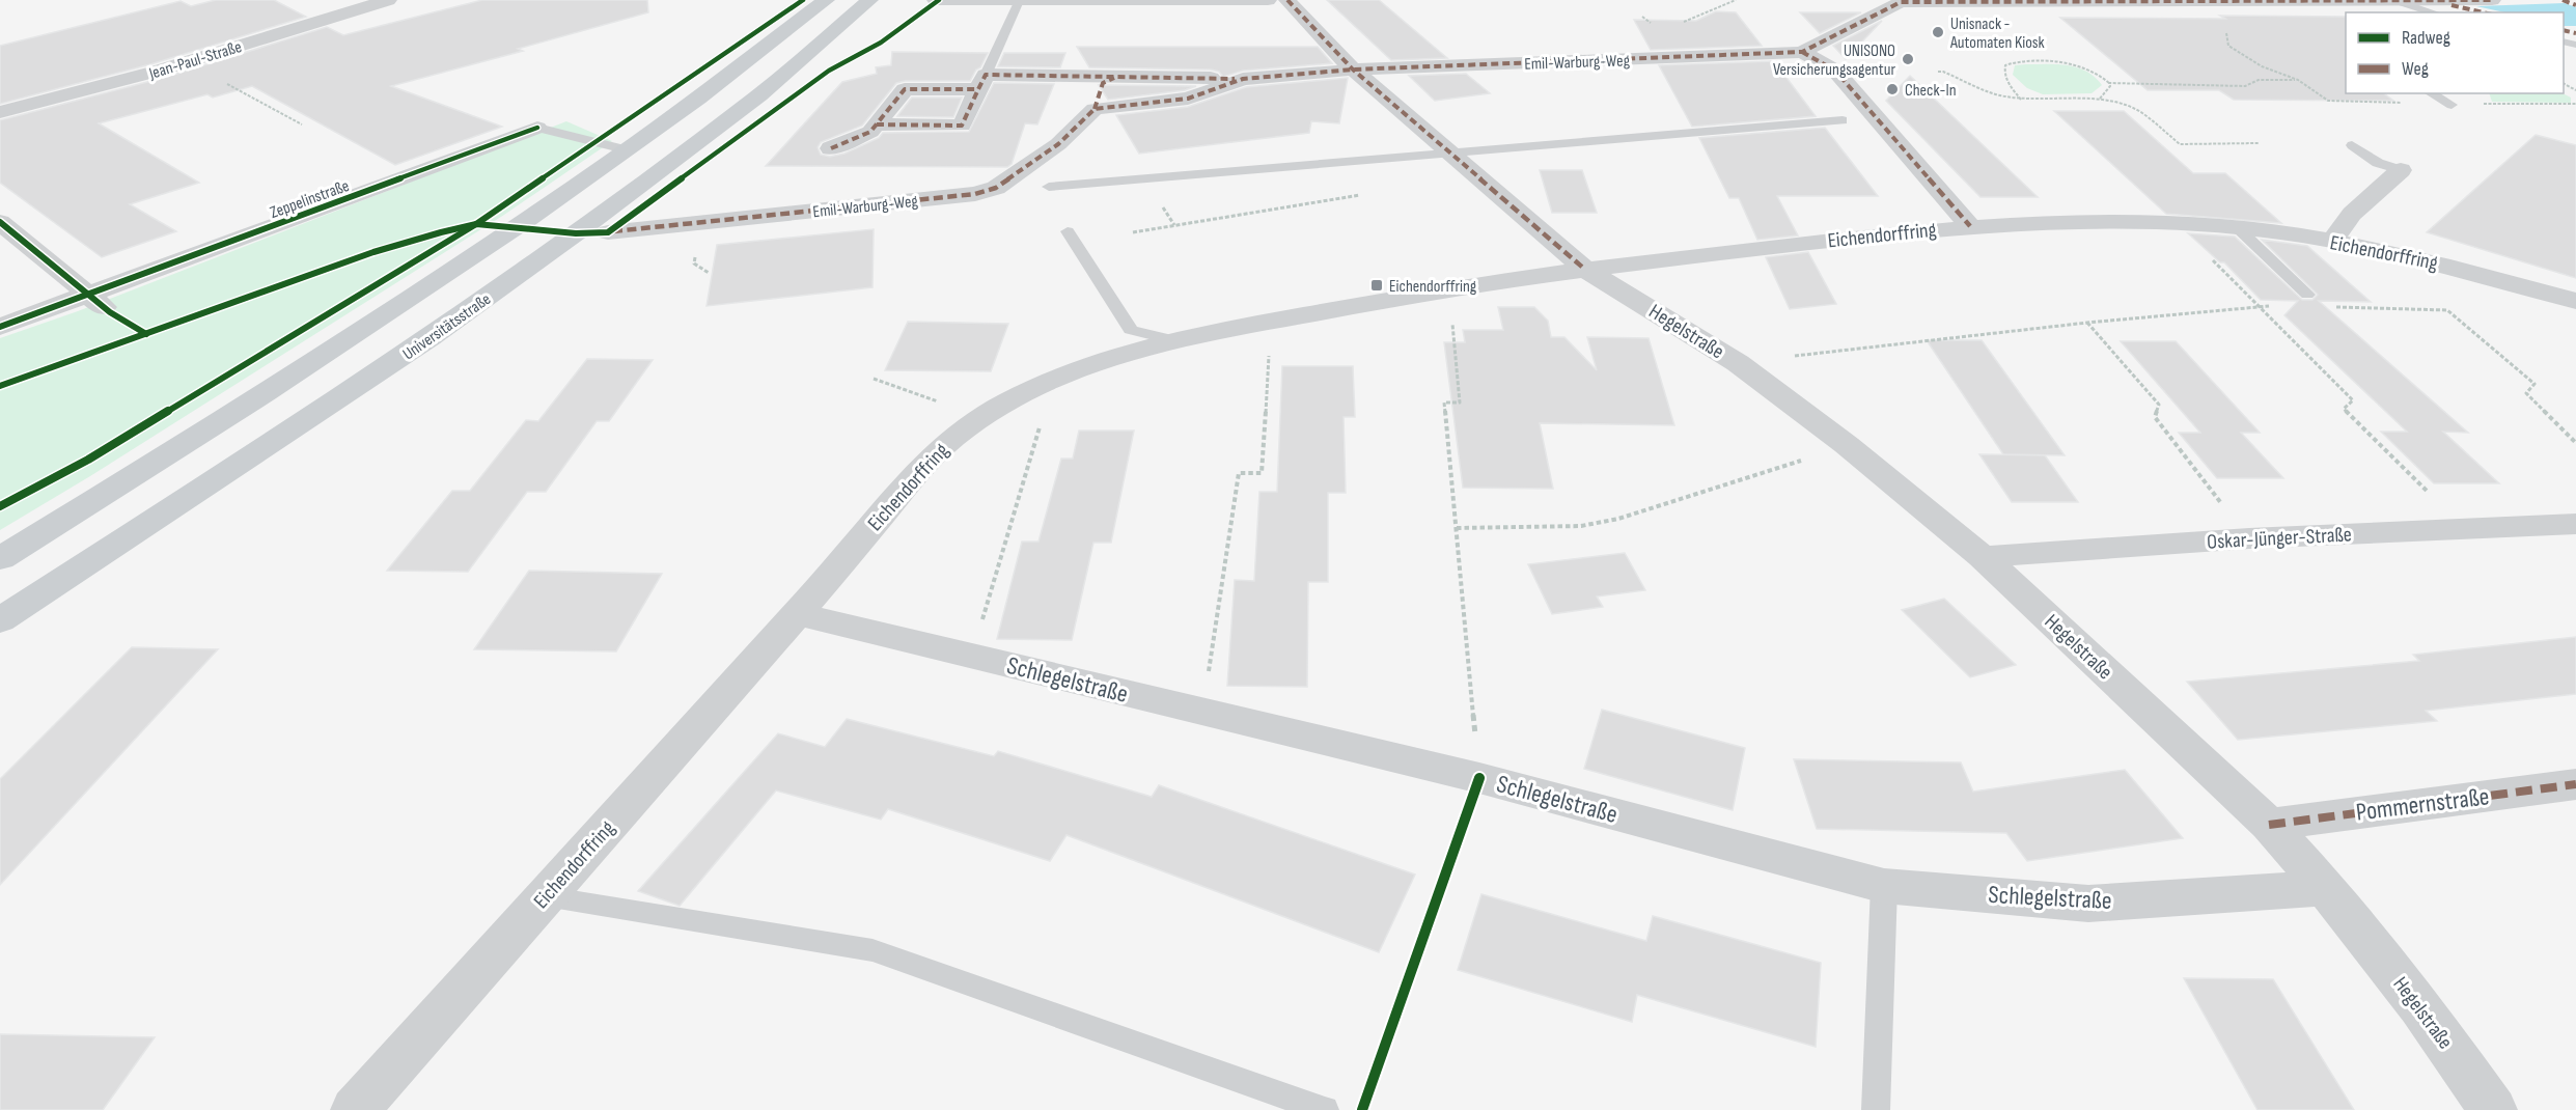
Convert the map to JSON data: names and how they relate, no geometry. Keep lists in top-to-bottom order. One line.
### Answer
{"streets":{"main road":["Universitätsstraße"],"street":["Jean-Paul-Straße","Emil-Warburg-Weg","Zeppelinstraße","Eichendorffring","Hegelstraße","Oskar-Jünger-Straße","Schlegelstraße","Pommernstraße"]},"crossings":[["Eichendorffring","Hegelstraße"],["Eichendorffring","Schlegelstraße"],["Hegelstraße","Oskar-Jünger-Straße"],["Hegelstraße","Schlegelstraße"],["Hegelstraße","Pommernstraße"]],"places":{"other":["Unisnack - Automaten Kiosk","UNISONO Versicherungsagentur","Check-In"],"transit":["Eichendorffring"]},"legend":["Radweg","Weg"]}
